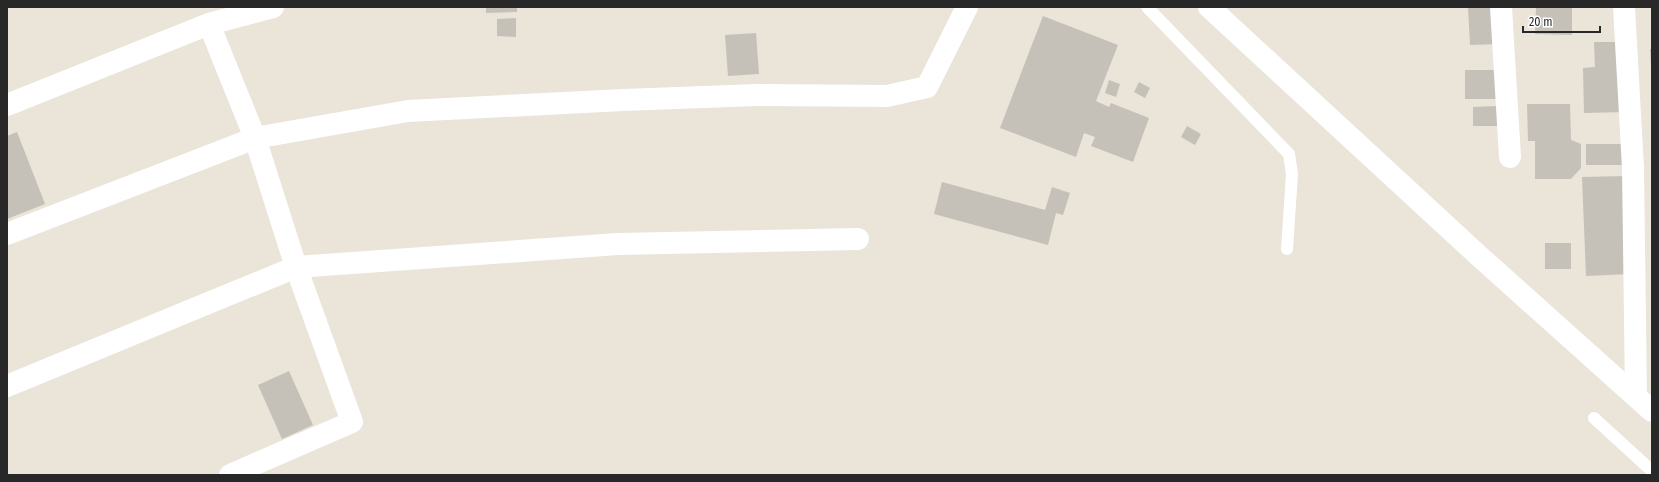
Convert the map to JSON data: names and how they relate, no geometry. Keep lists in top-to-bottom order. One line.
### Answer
{"scale_bar":"20 m"}
